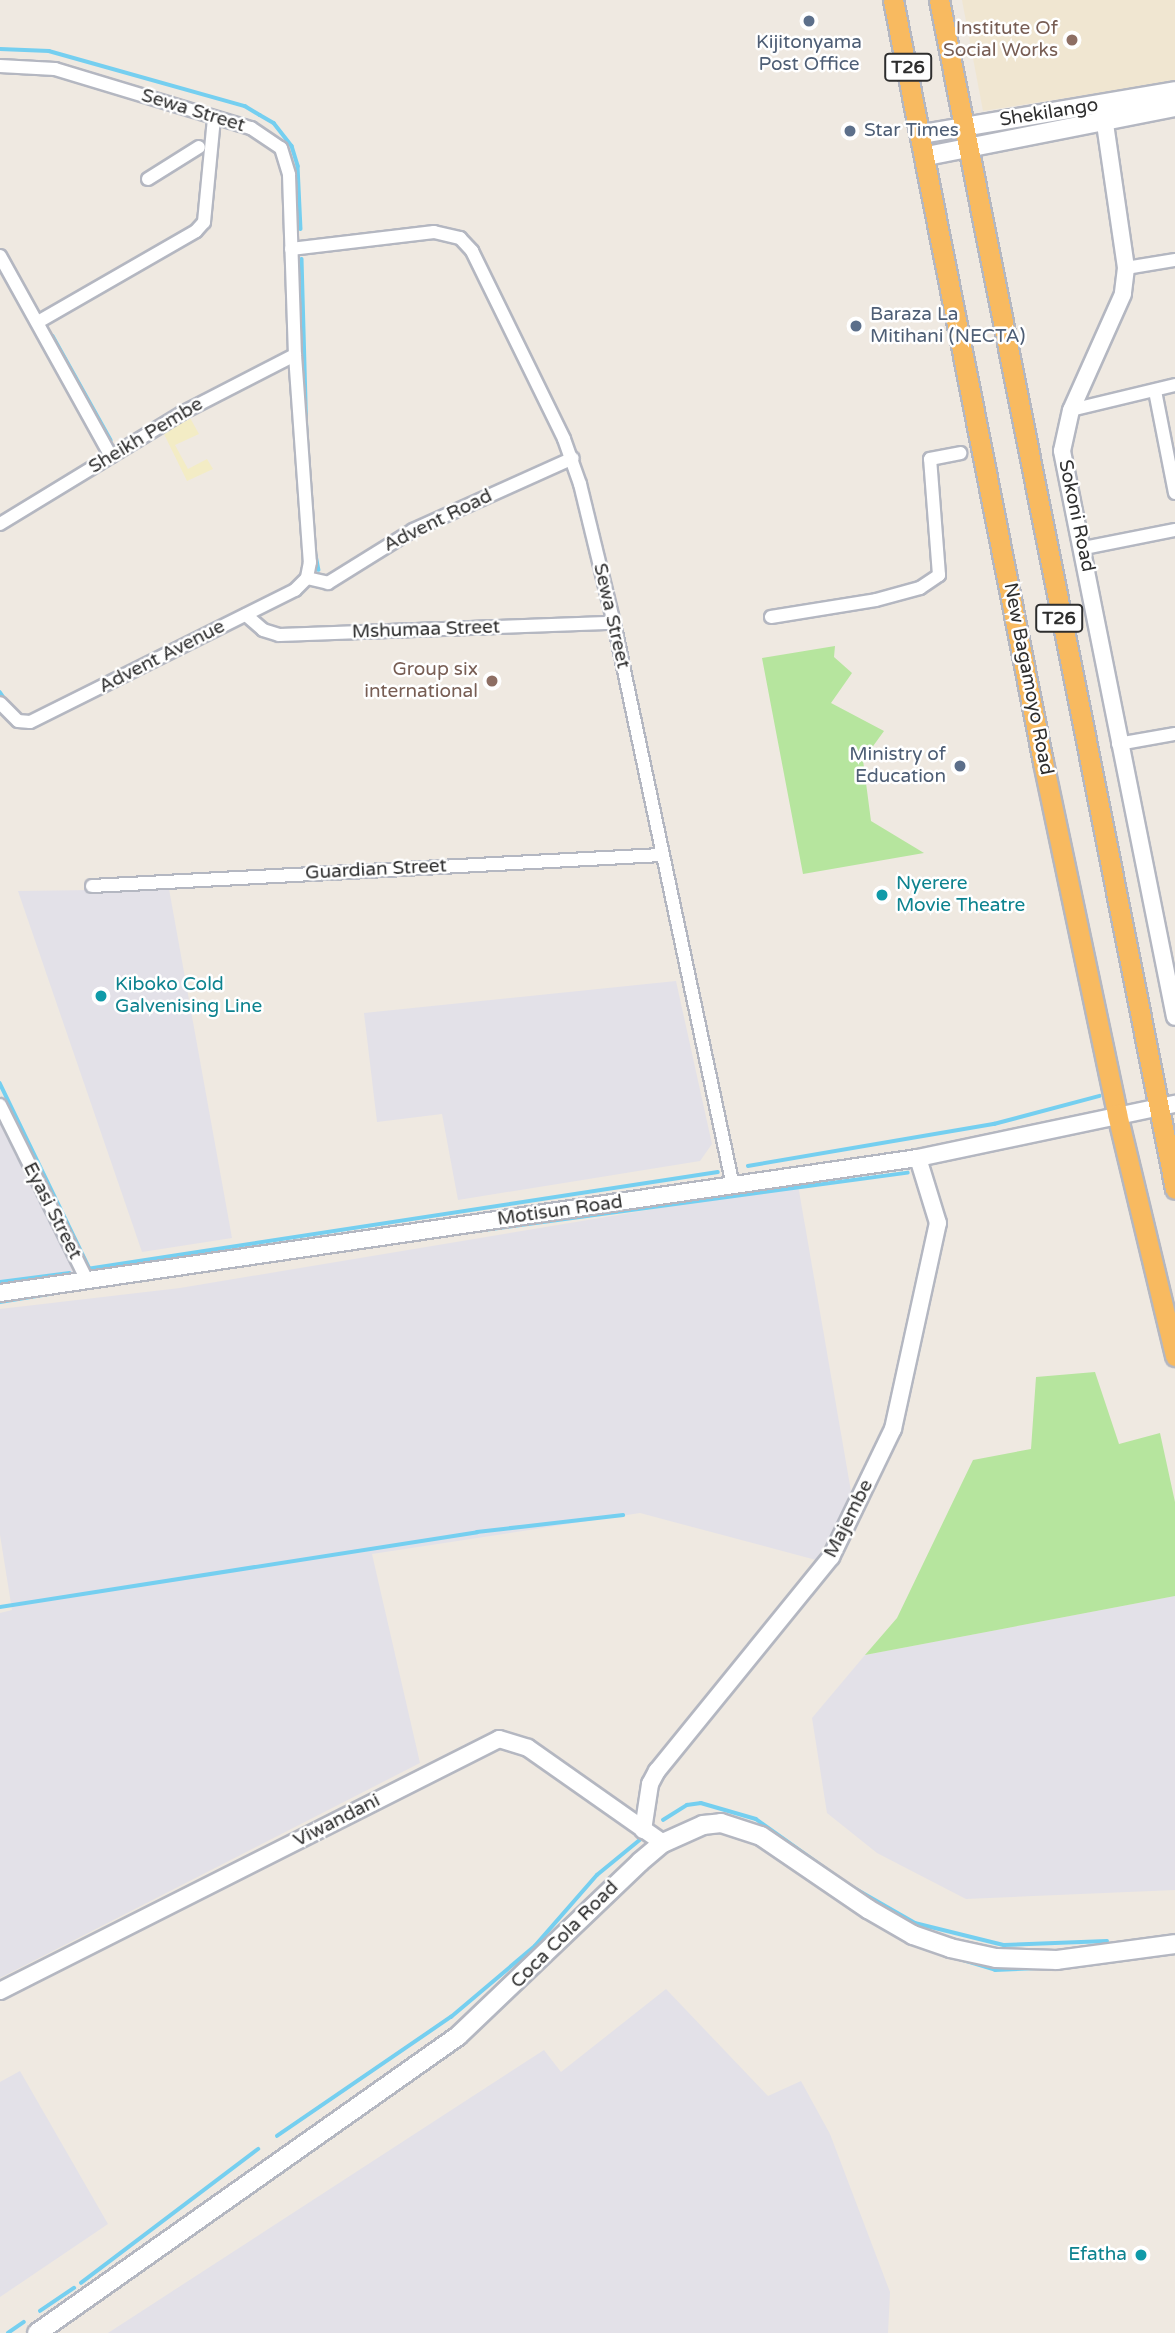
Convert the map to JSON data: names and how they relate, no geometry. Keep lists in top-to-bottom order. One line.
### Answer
{"streets":{"highway":["T26","New Bagamoyo Road"],"main road":["Shekilango","Coca Cola Road"],"street":["Sewa Street","Sheikh Pembe","Sokoni Road","Advent Road","Mshumaa Street","Advent Avenue","Guardian Street","Eyasi Street","Motisun Road","Majembe","Viwandani"]},"crossings":[["T26","Shekilango"],["T26","Motisun Road"],["Sewa Street","Sheikh Pembe"],["Sewa Street","Advent Road"],["Sewa Street","Mshumaa Street"],["Sewa Street","Advent Avenue"],["Sewa Street","Guardian Street"],["Sewa Street","Motisun Road"],["Shekilango","Sokoni Road"],["Shekilango","New Bagamoyo Road"],["Advent Road","Advent Avenue"],["Mshumaa Street","Advent Avenue"],["New Bagamoyo Road","Motisun Road"],["Eyasi Street","Motisun Road"],["Motisun Road","Majembe"],["Majembe","Viwandani"],["Viwandani","Coca Cola Road"]],"places":["Kijitonyama Post Office","Institute Of Social Works","Star Times","Baraza La Mitihani (NECTA)","Group six international","Ministry of Education","Nyerere Movie Theatre","Kiboko Cold Galvenising Line","Efatha"]}
